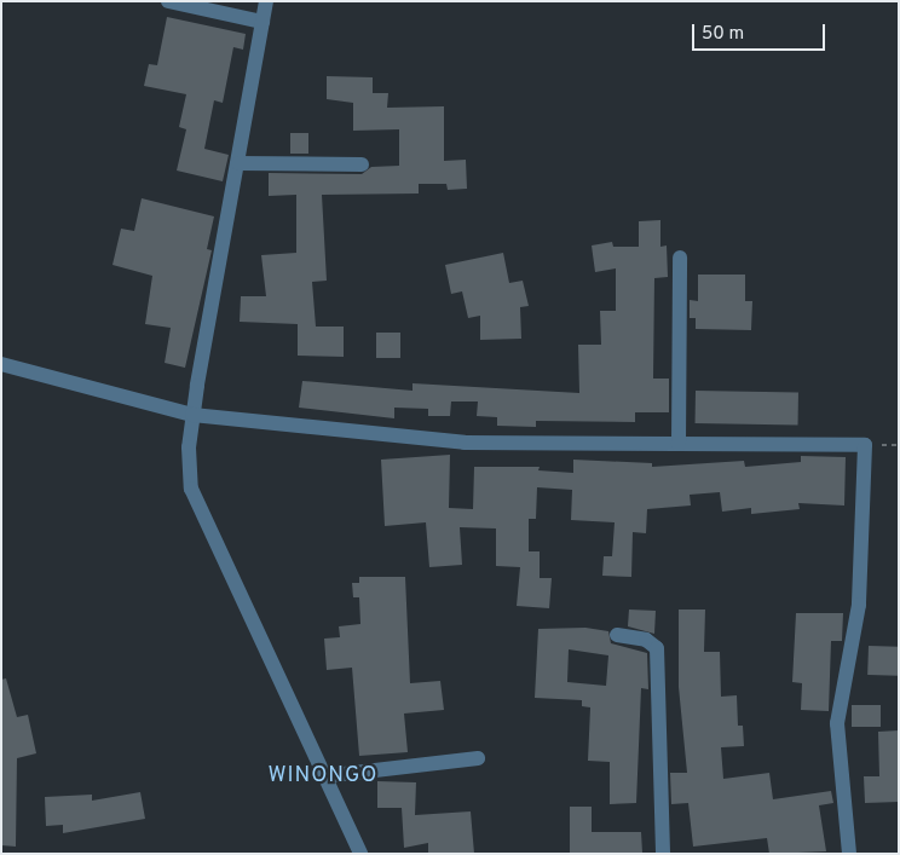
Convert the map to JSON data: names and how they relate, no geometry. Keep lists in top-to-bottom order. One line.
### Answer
{"districts":["WINONGO"],"scale_bar":"50 m"}
